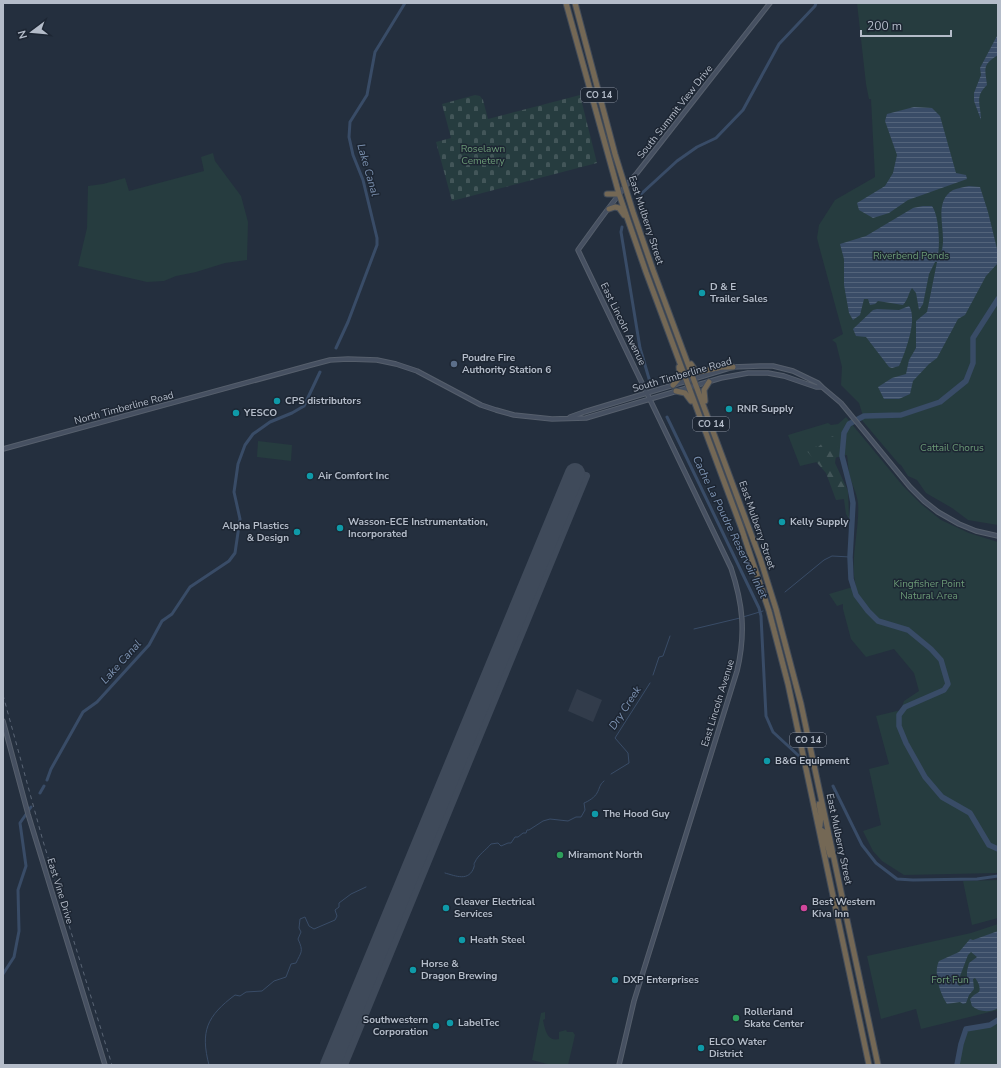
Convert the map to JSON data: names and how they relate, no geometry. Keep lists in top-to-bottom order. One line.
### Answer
{"streets":{"highway":["CO 14","East Mulberry Street"],"main road":["South Summit View Drive","East Lincoln Avenue","South Timberline Road","North Timberline Road","East Vine Drive"]},"crossings":[["South Summit View Drive","East Mulberry Street"],["South Summit View Drive","East Lincoln Avenue"],["East Mulberry Street","South Timberline Road"],["East Lincoln Avenue","South Timberline Road"],["South Timberline Road","North Timberline Road"]],"water":["Lake Canal","Cache La Poudre Reservoir Inlet","Dry Creek"],"parks":["Roselawn Cemetery","Riverbend Ponds","Cattail Chorus","Kingfisher Point Natural Area","Fort Fun"],"places":["D & E Trailer Sales","Poudre Fire Authority Station 6","CPS distributors","RNR Supply","YESCO","Air Comfort Inc","Kelly Supply","Wasson-ECE Instrumentation, Incorporated","Alpha Plastics & Design","B&G Equipment","The Hood Guy","Miramont North","Cleaver Electrical Services","Best Western Kiva Inn","Heath Steel","Horse & Dragon Brewing","DXP Enterprises","Rollerland Skate Center","LabelTec","Southwestern Corporation","ELCO Water District"],"scale_bar":"200 m","north":"left"}
